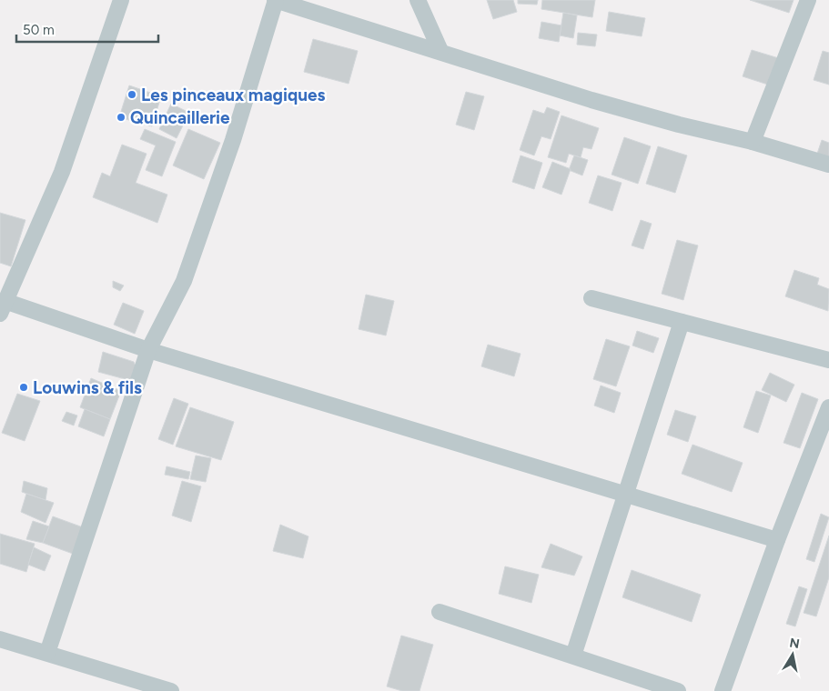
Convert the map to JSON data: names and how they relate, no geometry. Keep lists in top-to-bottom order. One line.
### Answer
{"places":["Les pinceaux magiques","Quincaillerie","Louwins & fils"],"scale_bar":"50 m","north":"top"}
